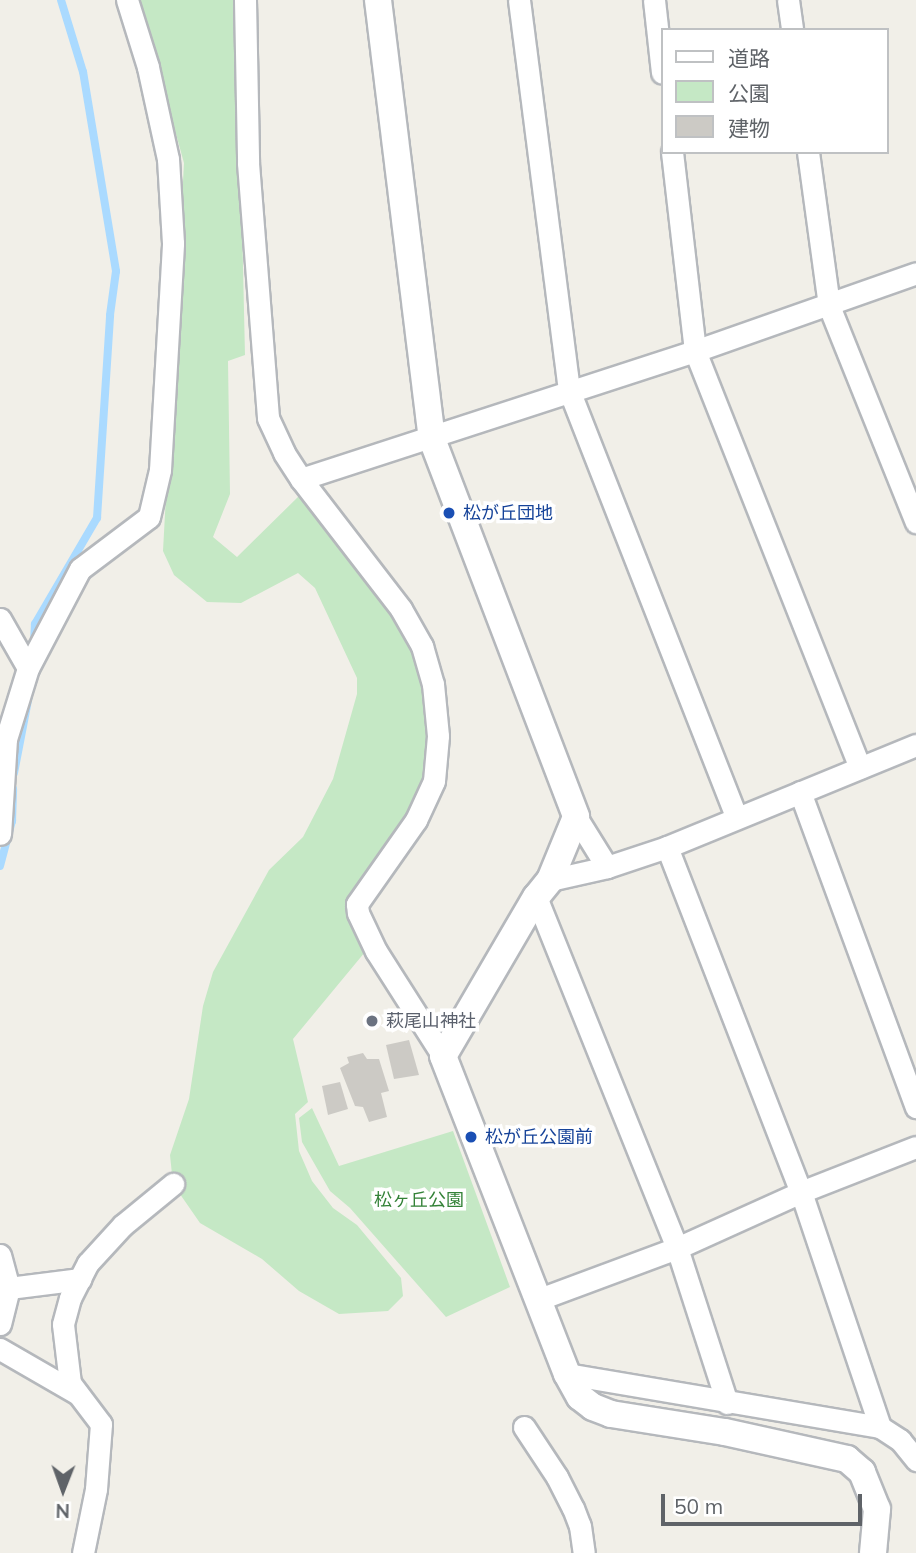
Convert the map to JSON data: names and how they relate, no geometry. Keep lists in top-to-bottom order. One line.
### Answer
{"parks":["松ヶ丘公園"],"places":["松が丘団地","萩尾山神社","松が丘公園前"],"legend":["道路","公園","建物"],"scale_bar":"50 m","north":"bottom"}
